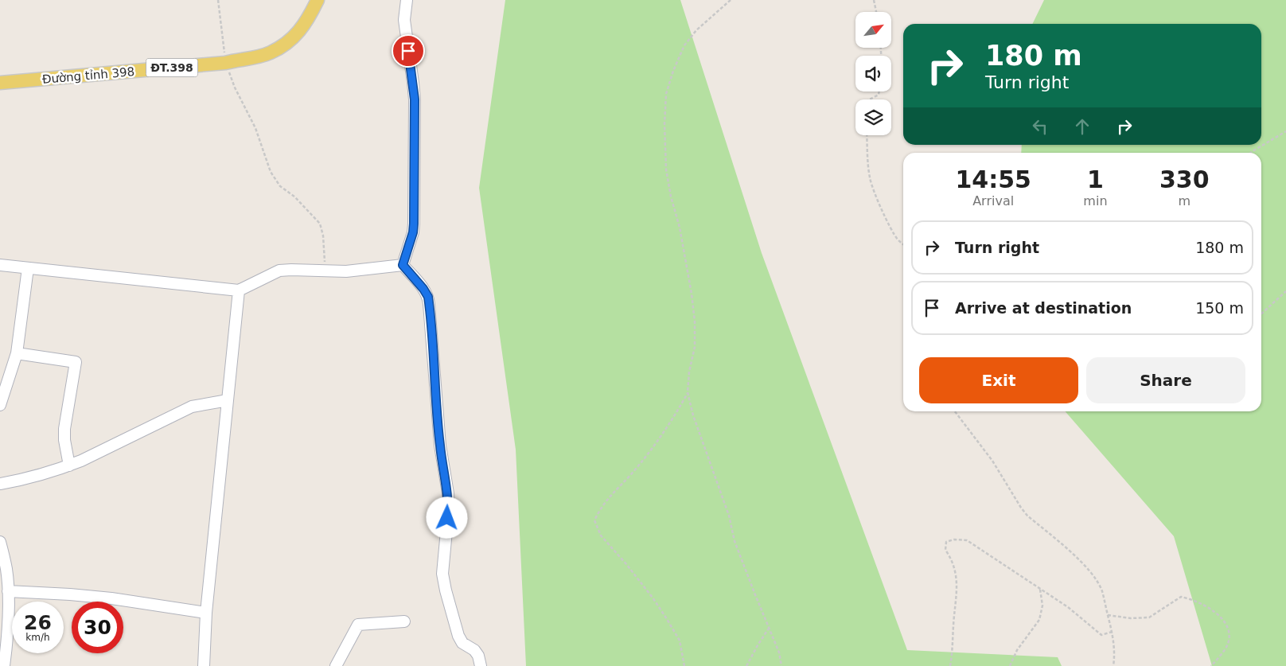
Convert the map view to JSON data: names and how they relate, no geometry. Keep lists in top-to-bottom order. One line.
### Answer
{"streets":{"main road":["ĐT.398","Đường tỉnh 398"]},"north":"top right","page":{"turn":["180 m","Turn right"],"eta":["14:55","Arrival","1","min","330","m"],"list":[{"name":"Turn right","value":"180 m"},{"name":"Arrive at destination","value":"150 m"}],"buttons":["Exit","Share"],"speed":"26 km/h","limit":"30"}}
